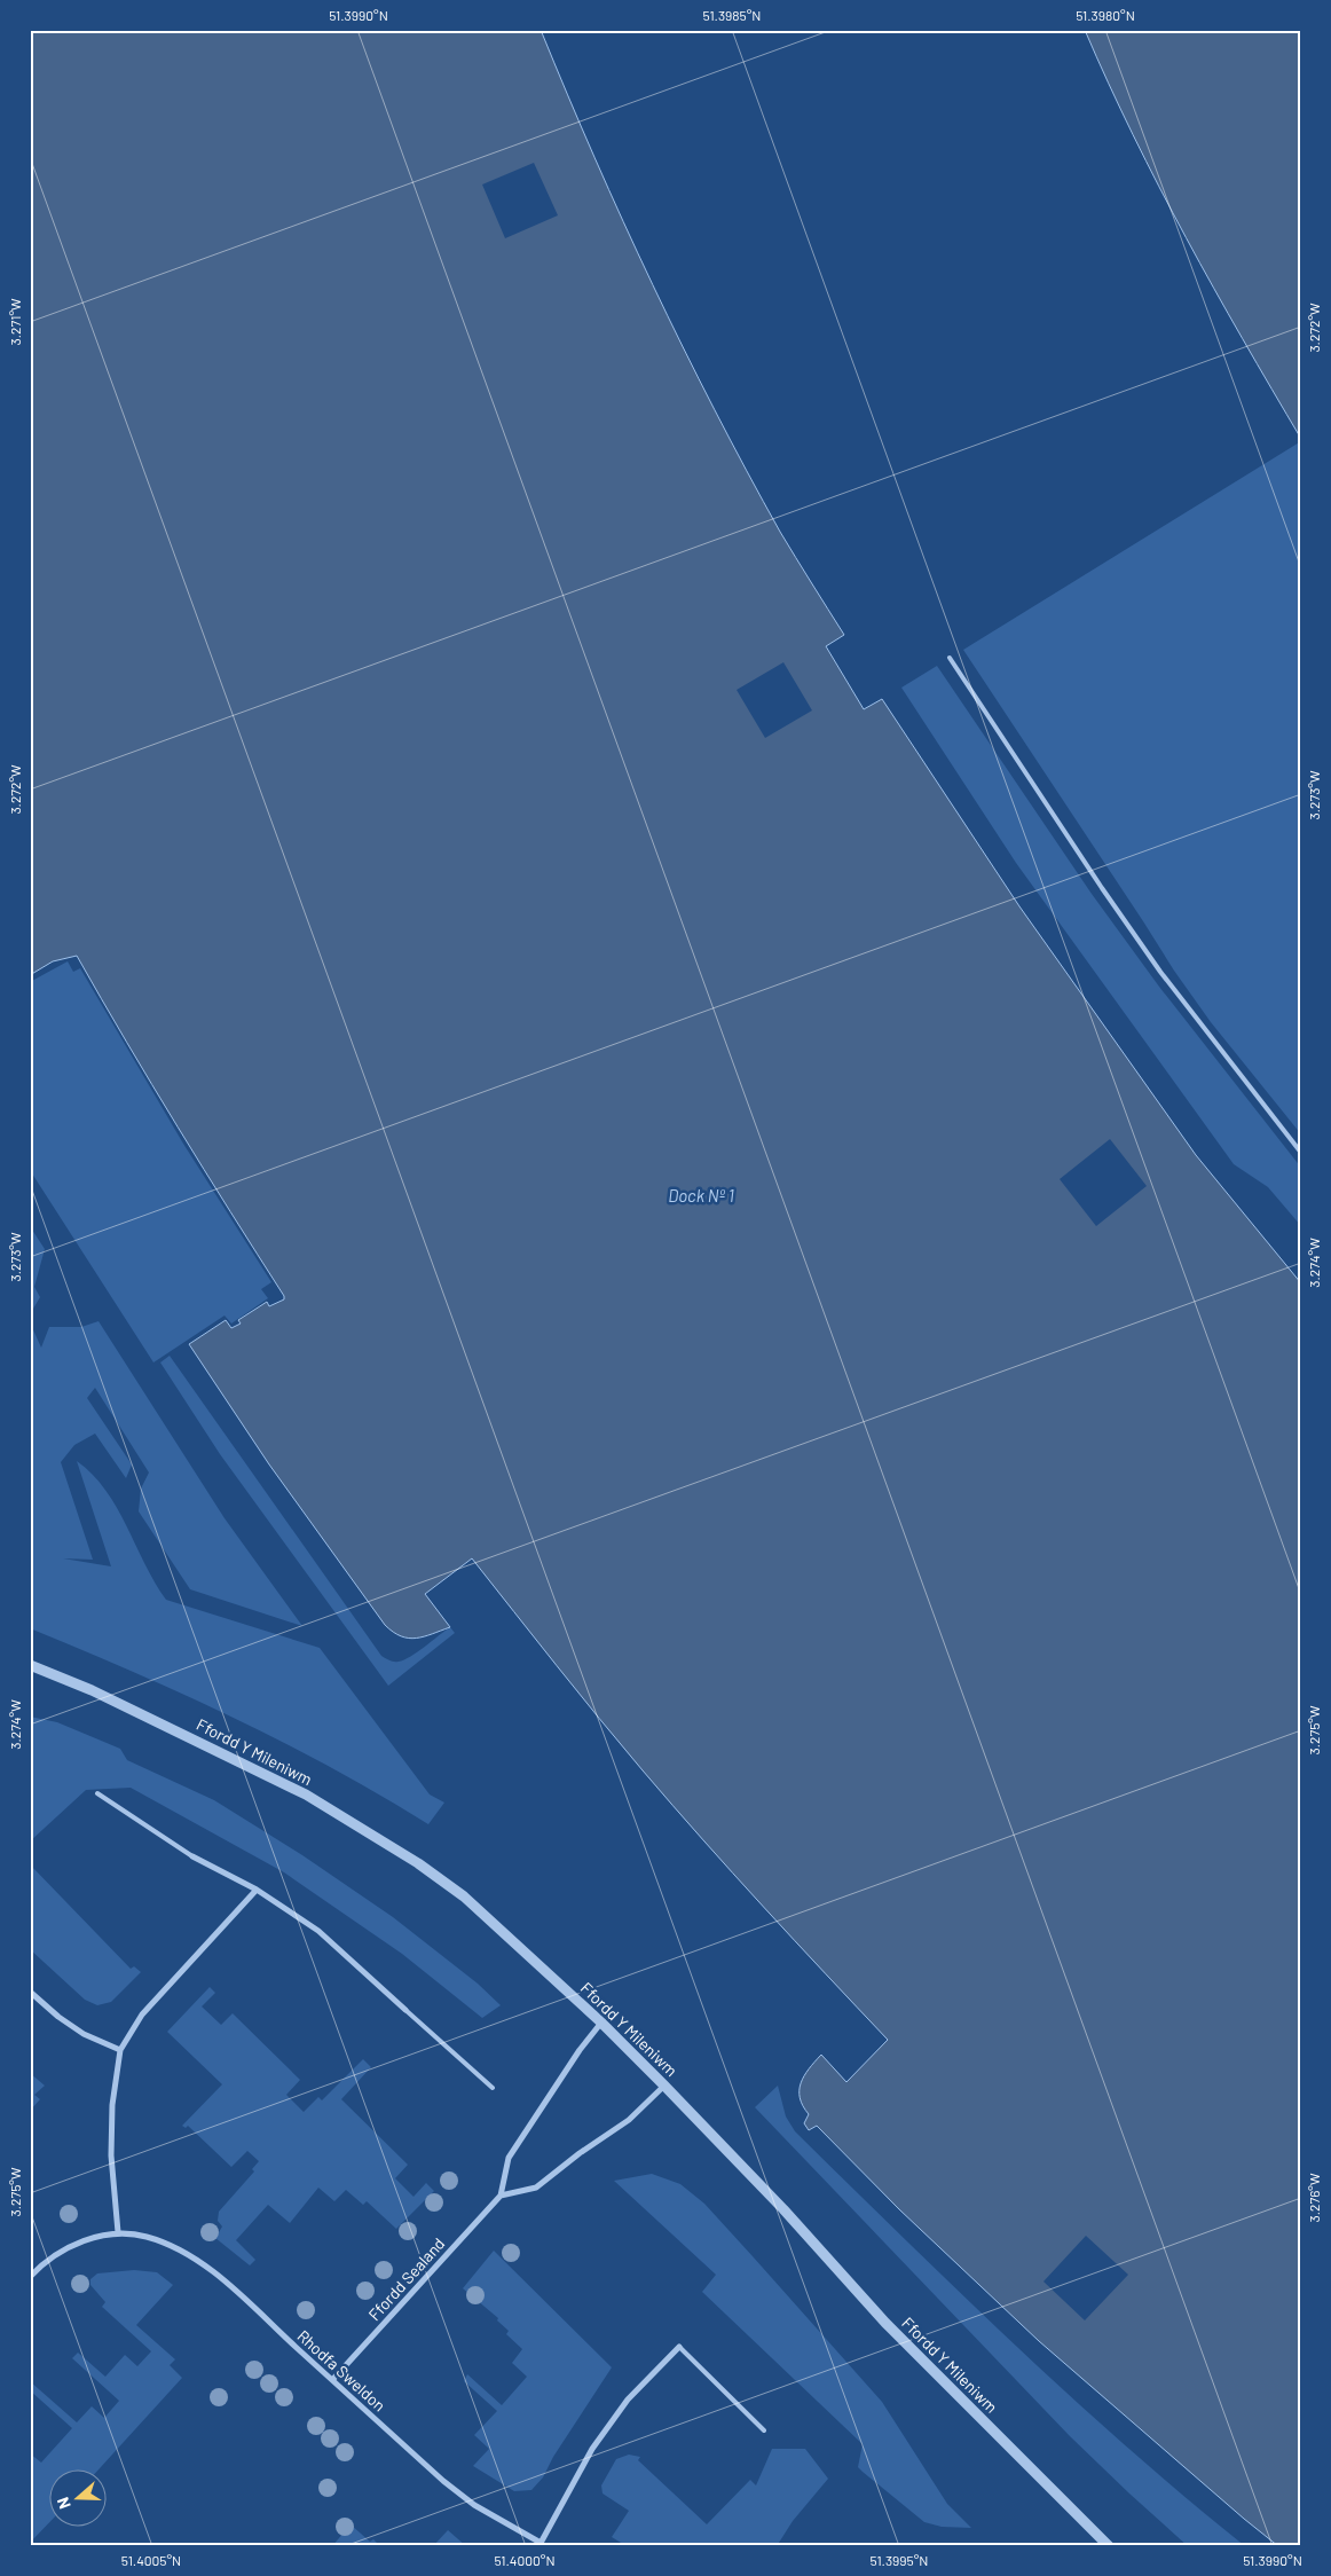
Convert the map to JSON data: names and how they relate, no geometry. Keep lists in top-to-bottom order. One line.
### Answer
{"streets":{"street":["Ffordd Y Mileniwm","Ffordd Sealand","Rhodfa Sweldon"]},"crossings":[["Ffordd Sealand","Rhodfa Sweldon"]],"water":["Dock Nº 1"],"north":"left","coordinates":["51.3990°N","51.3985°N","51.3980°N","3.271°W","3.272°W","3.273°W","3.274°W","3.275°W","3.276°W","51.4005°N","51.4000°N","51.3995°N"]}
